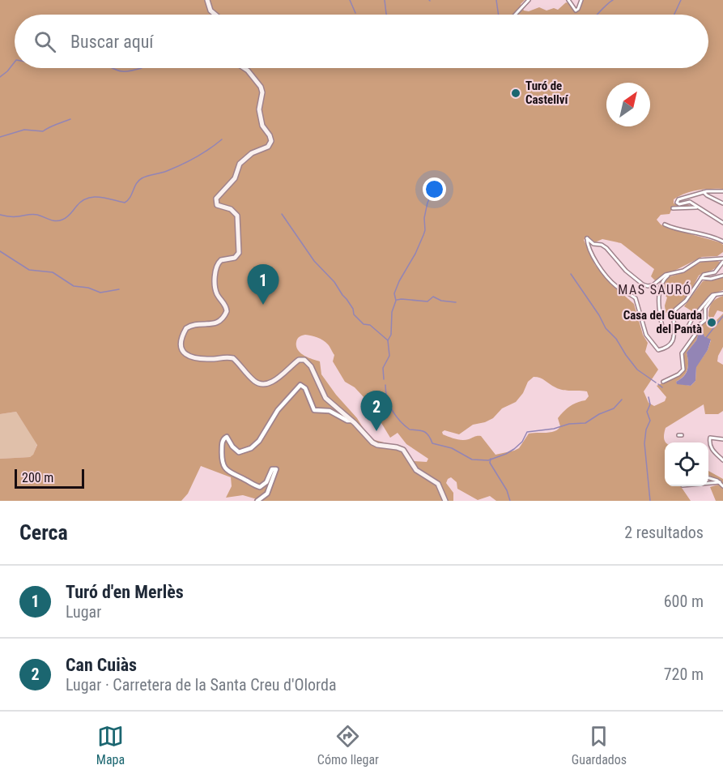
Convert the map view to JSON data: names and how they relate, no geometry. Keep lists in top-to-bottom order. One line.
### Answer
{"districts":["MAS SAURÓ"],"places":["Turó de Castellví","Casa del Guarda del Pantà"],"scale_bar":"200 m","north":"top right","page":{"search":"Buscar aquí","pins":["1","2"],"scale":"200 m","heading":["Cerca","2 resultados"],"list":[{"mark":"1","name":"Turó d'en Merlès","note":"Lugar","value":"600 m"},{"mark":"2","name":"Can Cuiàs","note":"Lugar · Carretera de la Santa Creu d'Olorda","value":"720 m"}],"nav":["Mapa","Cómo llegar","Guardados"]}}
